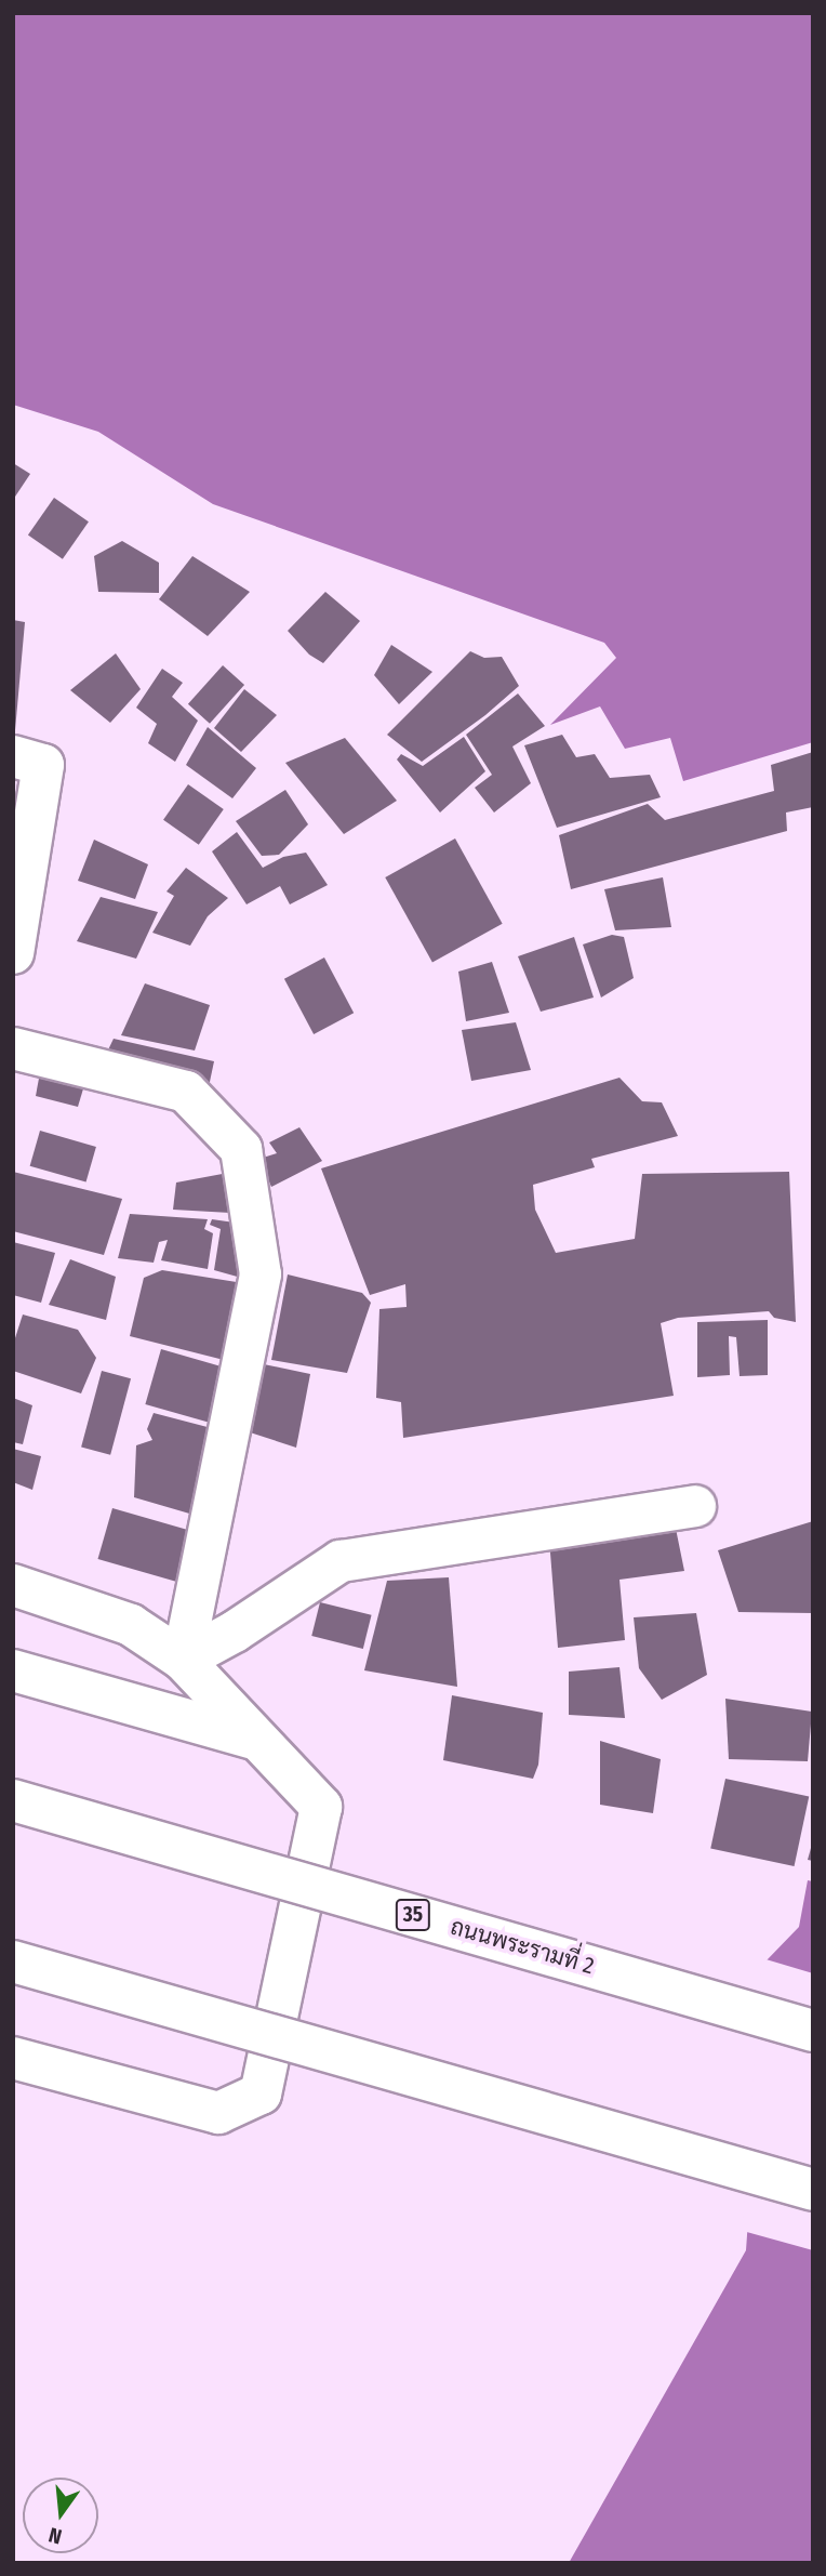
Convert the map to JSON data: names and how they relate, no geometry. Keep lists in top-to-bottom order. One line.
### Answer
{"streets":{"main road":["35","ถนนพระรามที่ 2"]},"north":"bottom"}
